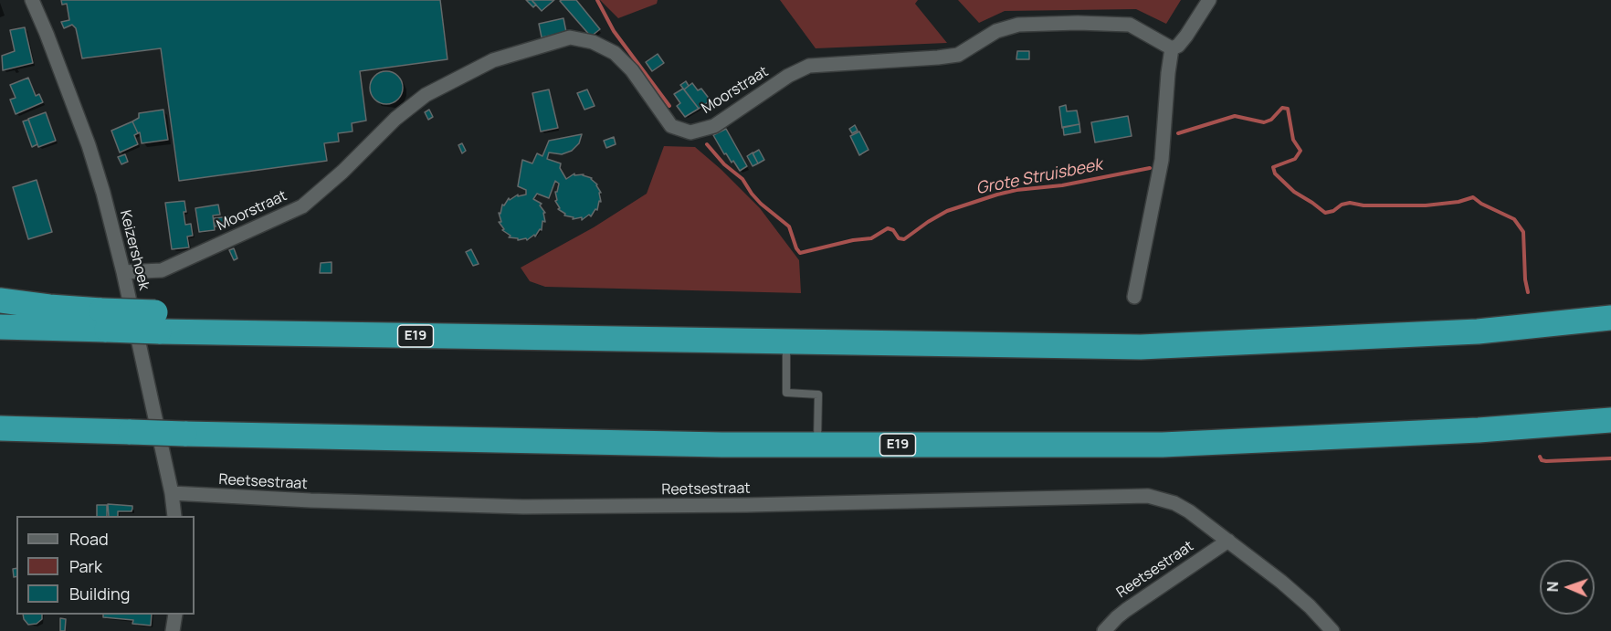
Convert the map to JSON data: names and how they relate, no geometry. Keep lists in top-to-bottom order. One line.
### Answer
{"streets":{"highway":["E19"],"street":["Moorstraat","Keizershoek","Reetsestraat"]},"crossings":[["Moorstraat","Keizershoek"],["Keizershoek","Reetsestraat"]],"water":["Grote Struisbeek"],"legend":["Road","Park","Building"],"north":"left"}
